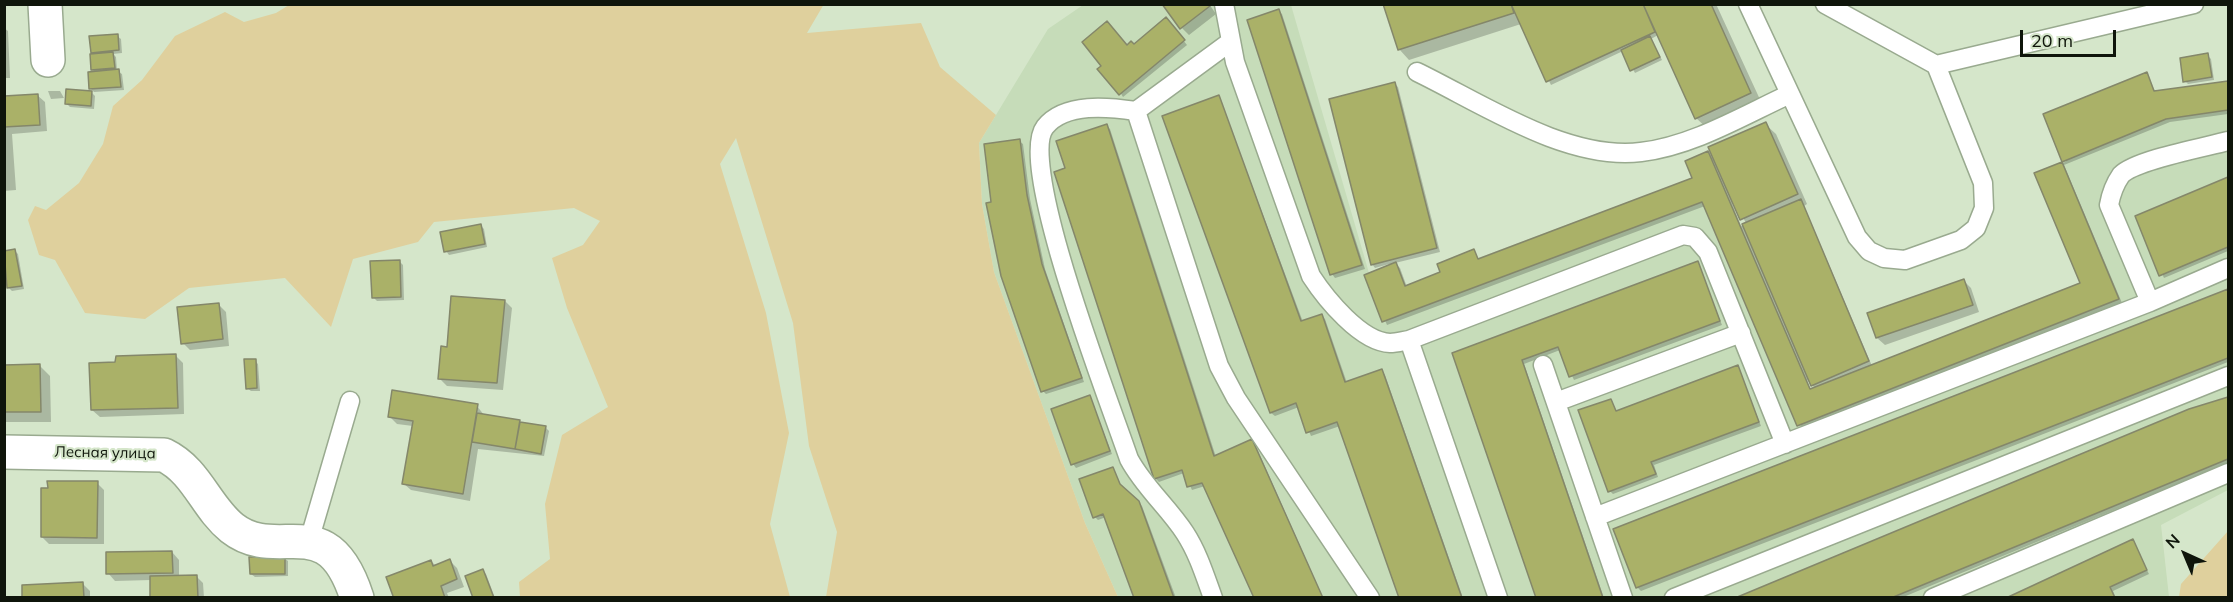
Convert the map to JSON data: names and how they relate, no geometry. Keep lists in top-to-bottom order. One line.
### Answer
{"streets":{"street":["Лесная улица"]},"scale_bar":"20 m","north":"top left"}
